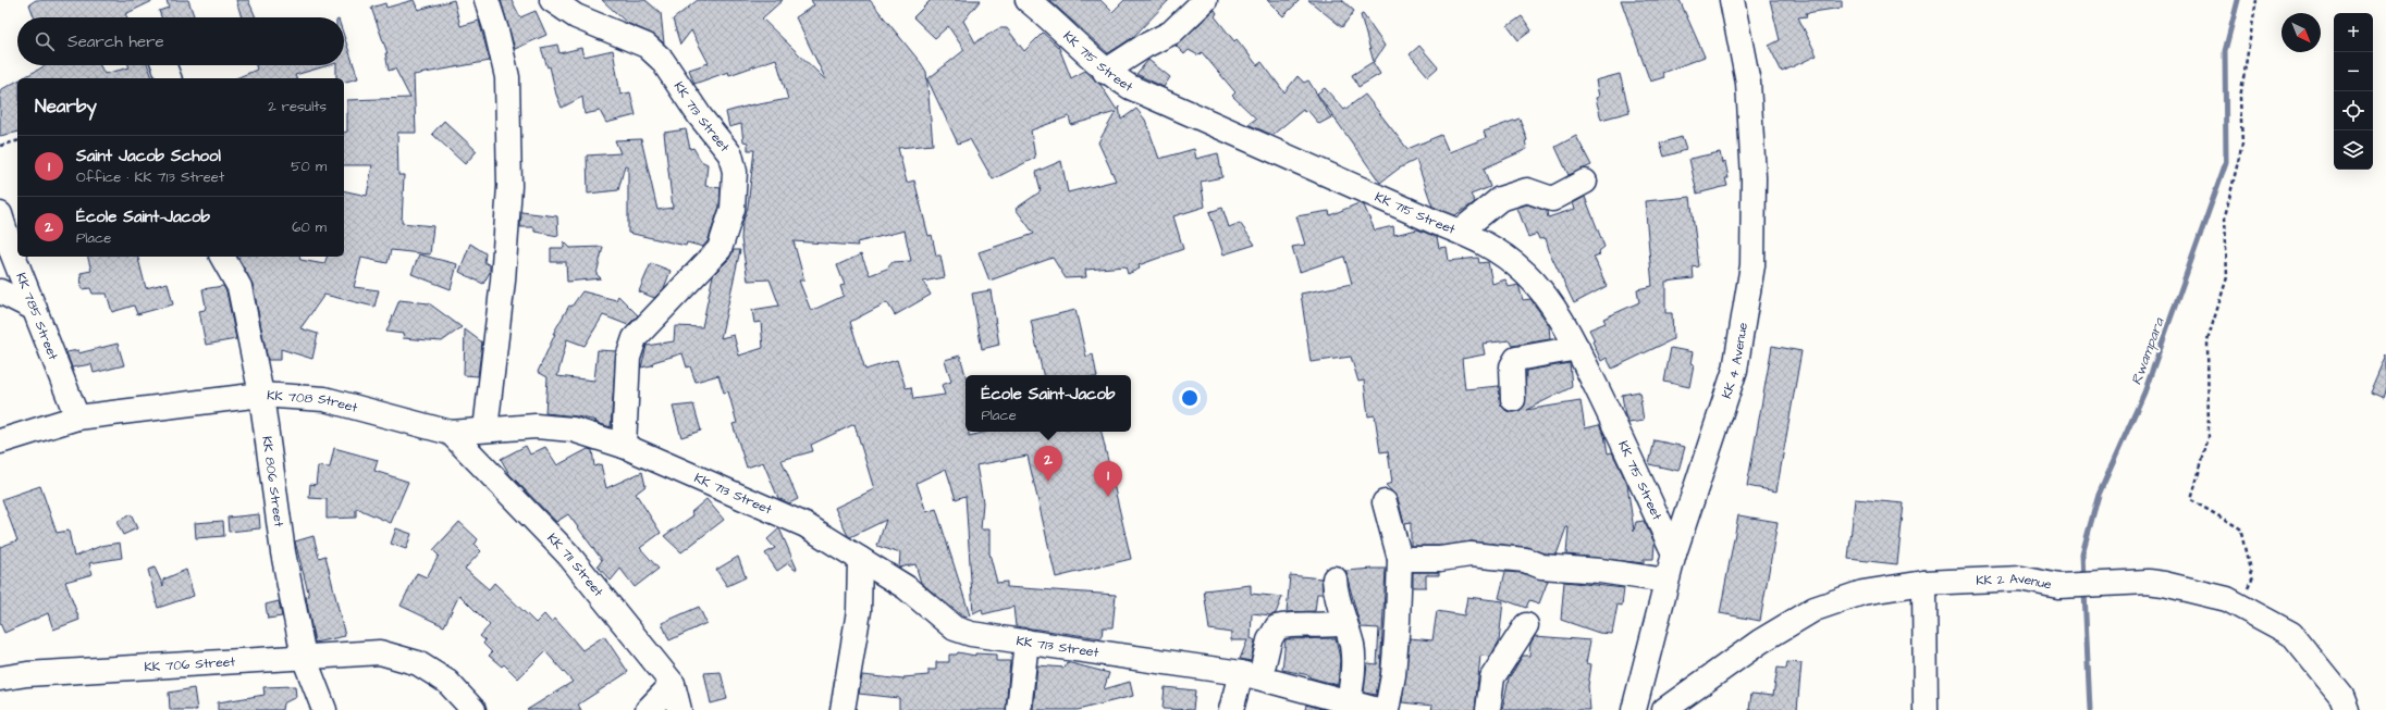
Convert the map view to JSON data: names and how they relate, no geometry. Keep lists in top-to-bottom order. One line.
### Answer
{"streets":{"street":["KK 715 Street","KK 713 Street","KK 785 Street","KK 4 Avenue","KK 708 Street","KK 806 Street","KK 711 Street","KK 2 Avenue","KK 706 Street"]},"crossings":[["KK 715 Street","KK 4 Avenue"],["KK 713 Street","KK 708 Street"],["KK 785 Street","KK 708 Street"],["KK 708 Street","KK 806 Street"],["KK 708 Street","KK 711 Street"],["KK 806 Street","KK 706 Street"]],"water":["Rwampara"],"north":"bottom right","page":{"map_buttons":["+","−"],"search":"Search here","heading":["Nearby","2 results"],"list":[{"mark":"1","name":"Saint Jacob School","note":"Office · KK 713 Street","value":"50 m"},{"mark":"2","name":"École Saint-Jacob","note":"Place","value":"60 m"}],"popup":["École Saint-Jacob","Place"],"pins":["2","1"]}}
